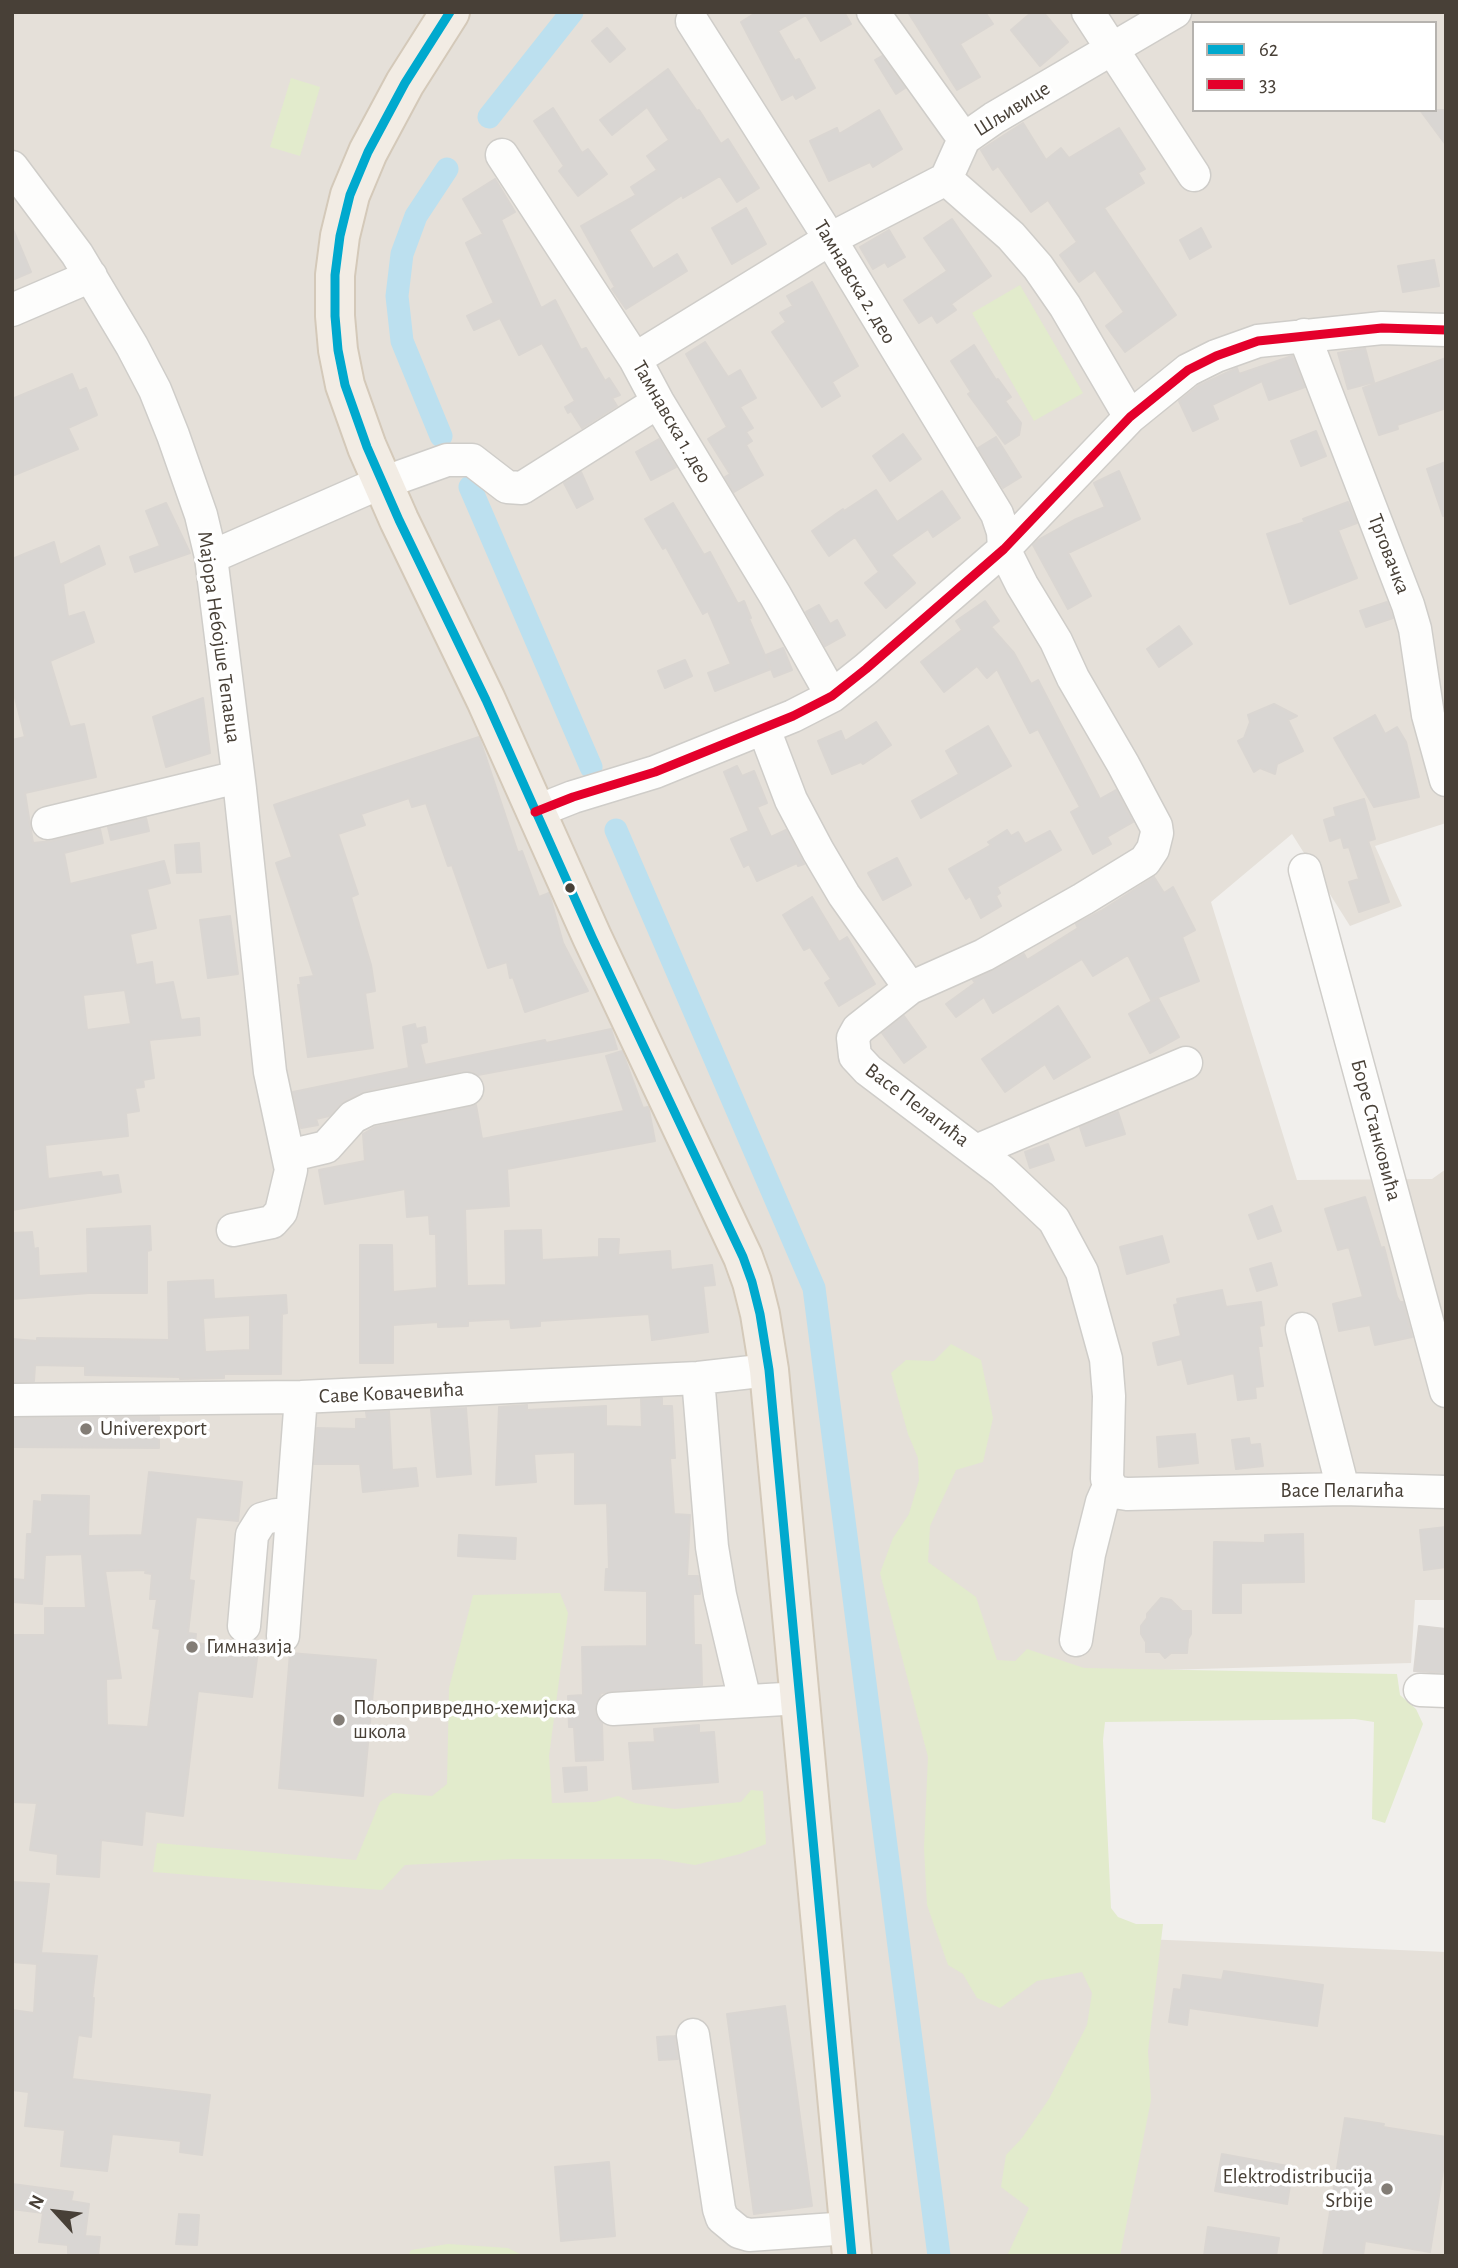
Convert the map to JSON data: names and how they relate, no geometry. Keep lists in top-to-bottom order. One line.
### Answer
{"streets":{"street":["Шљивице","Тамнавска 2. део","Тамнавска 1. део","Трговачка","Мајора Небојше Тепавца","Васе Пелагића","Боре Станковића","Саве Ковачевића"]},"crossings":[["Тамнавска 2. део","Васе Пелагића"]],"places":["Univerexport","Гимназија","Пољопривредно-хемијска школа","Elektrodistribucija Srbije"],"lines":["transit line 62","transit line 33"],"legend":["62","33"],"north":"top left"}
